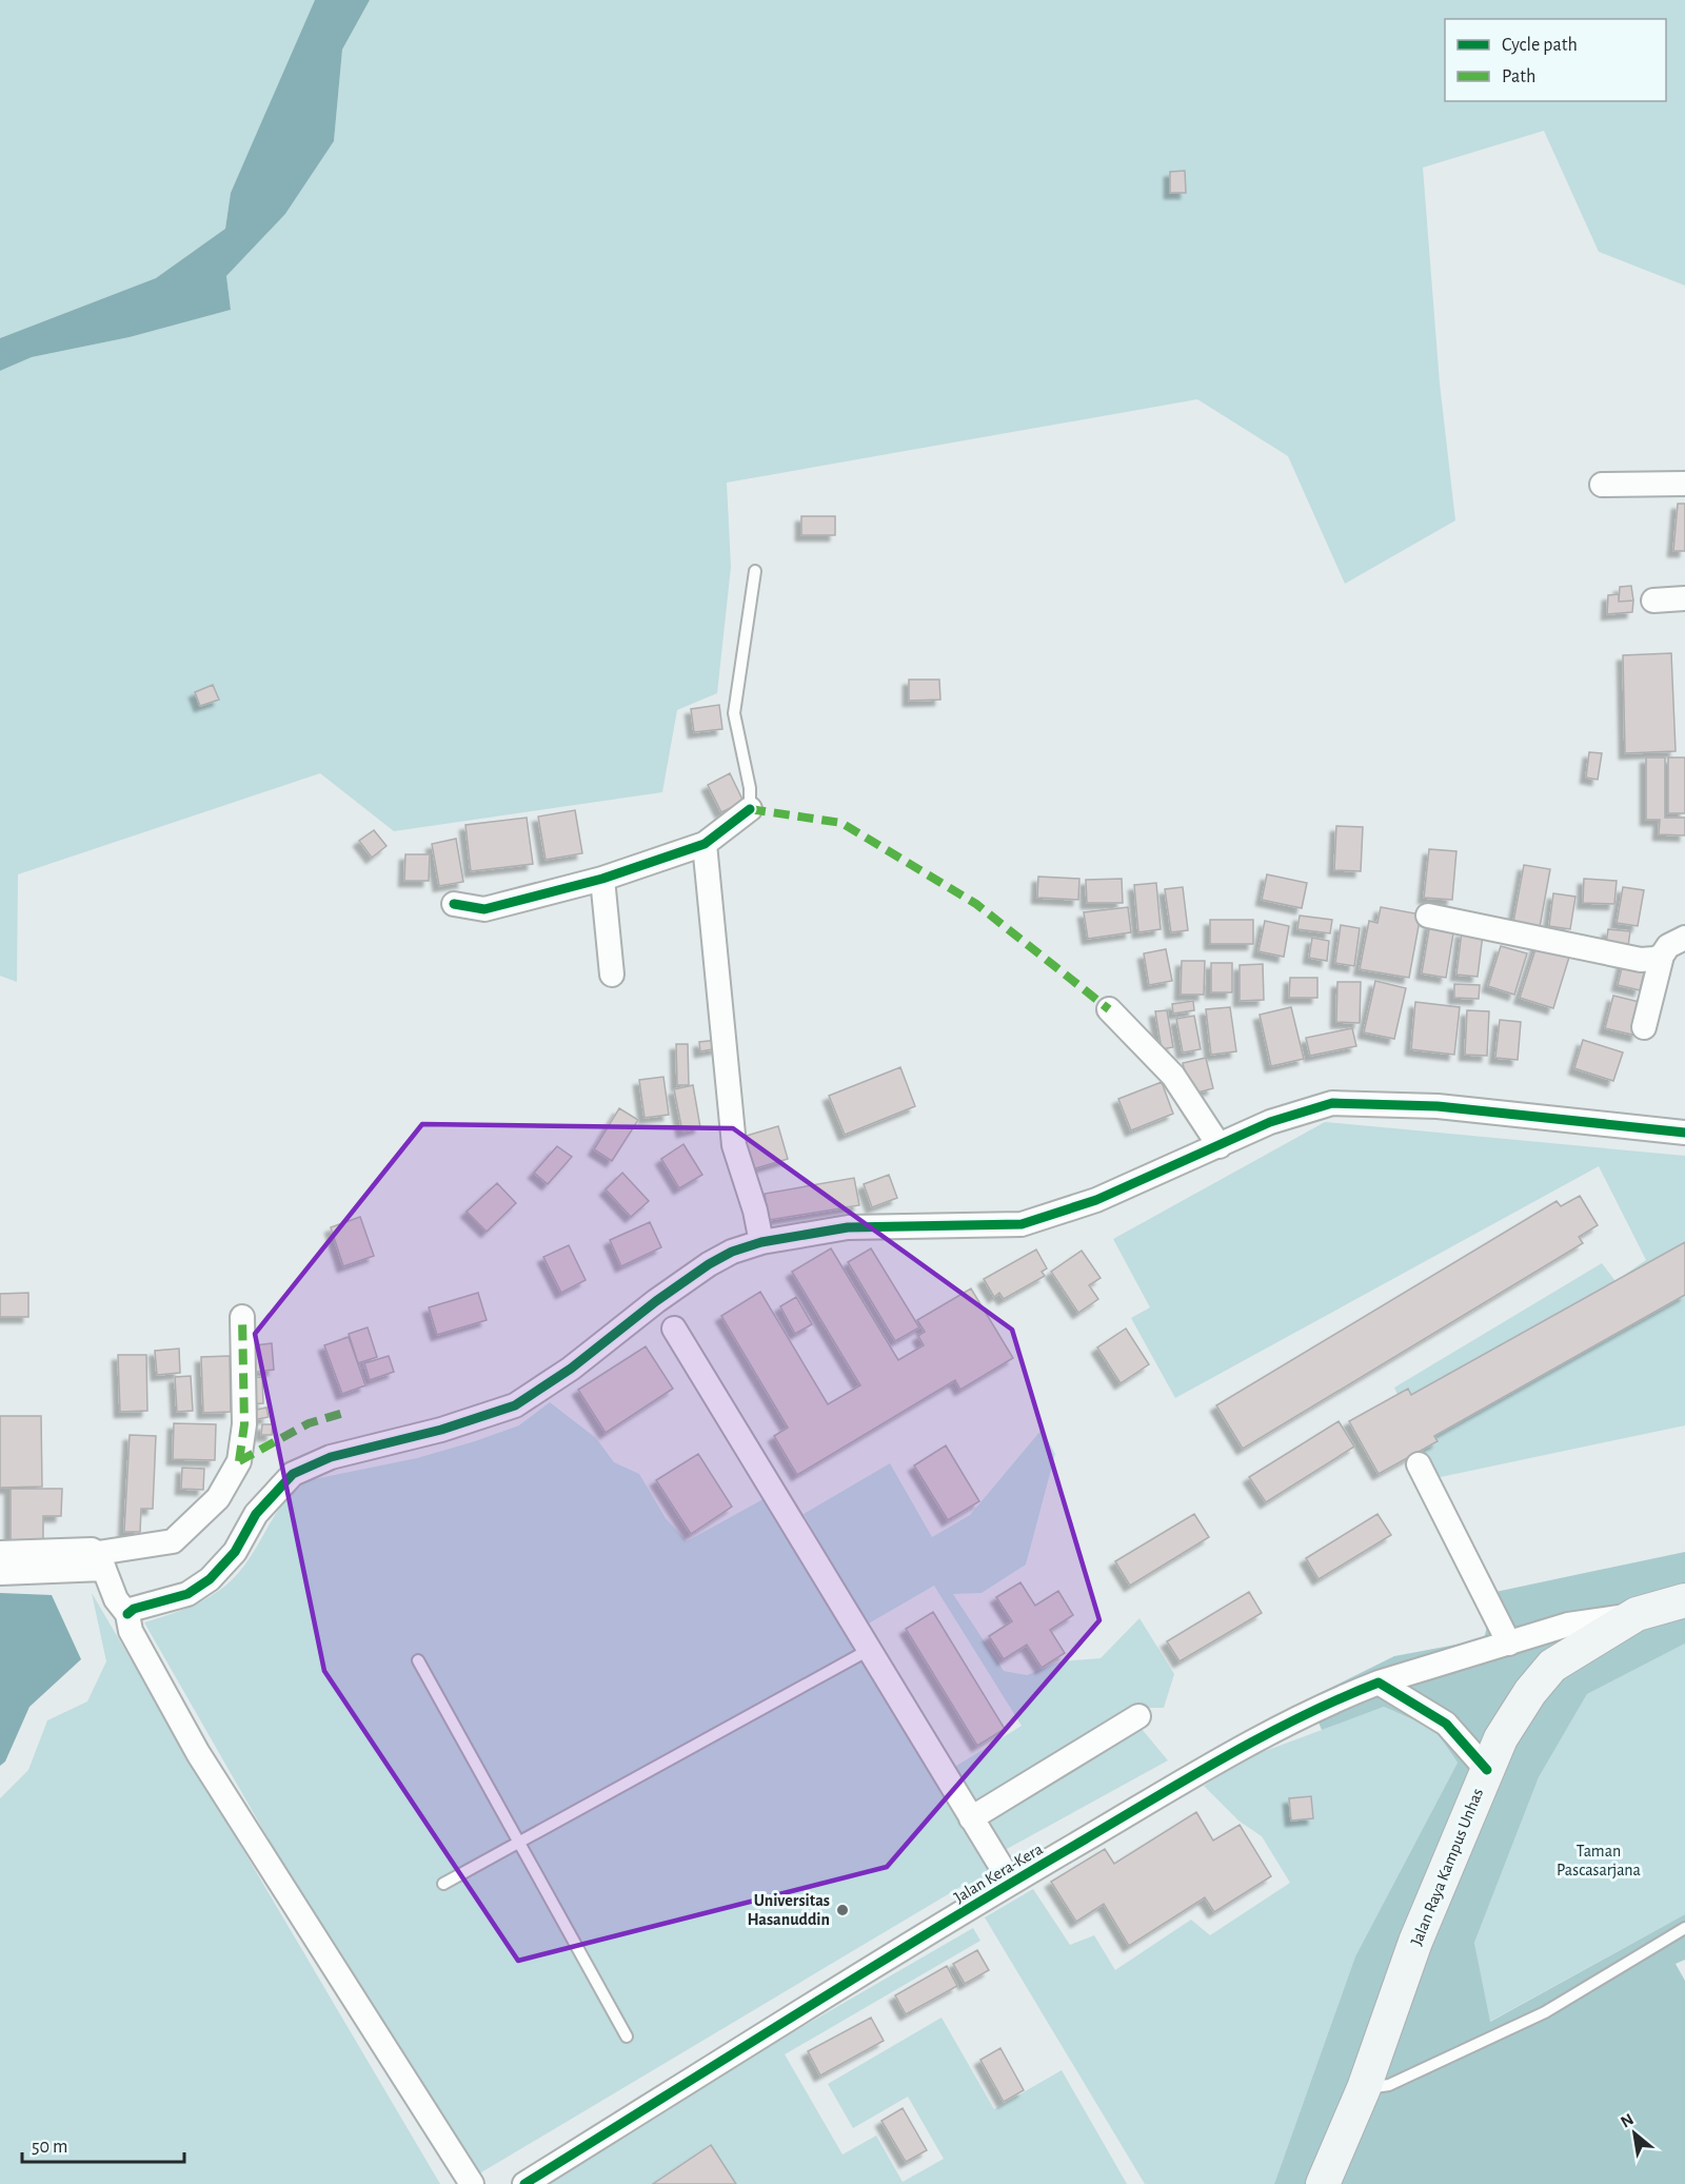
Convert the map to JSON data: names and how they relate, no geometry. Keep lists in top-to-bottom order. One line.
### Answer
{"streets":{"street":["Jalan Raya Kampus Unhas","Jalan Kera-Kera"]},"crossings":[["Jalan Raya Kampus Unhas","Jalan Kera-Kera"]],"parks":["Taman Pascasarjana"],"places":["Universitas Hasanuddin"],"legend":["Cycle path","Path"],"scale_bar":"50 m","north":"top left"}
